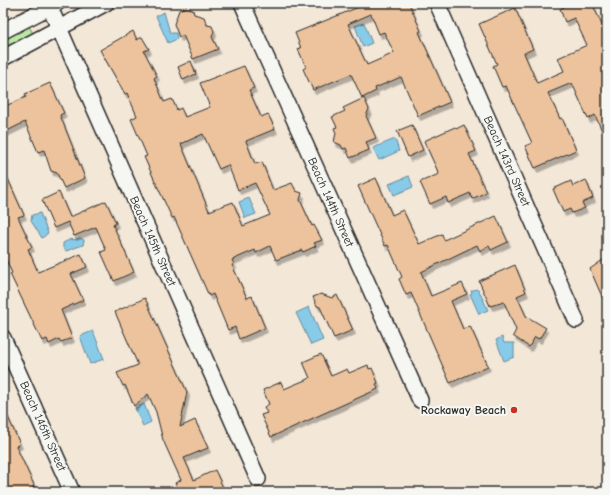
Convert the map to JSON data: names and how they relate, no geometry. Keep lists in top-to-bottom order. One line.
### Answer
{"streets":{"street":["Beach 143rd Street","Beach 144th Street","Beach 145th Street","Beach 146th Street"]},"places":["Rockaway Beach"]}
